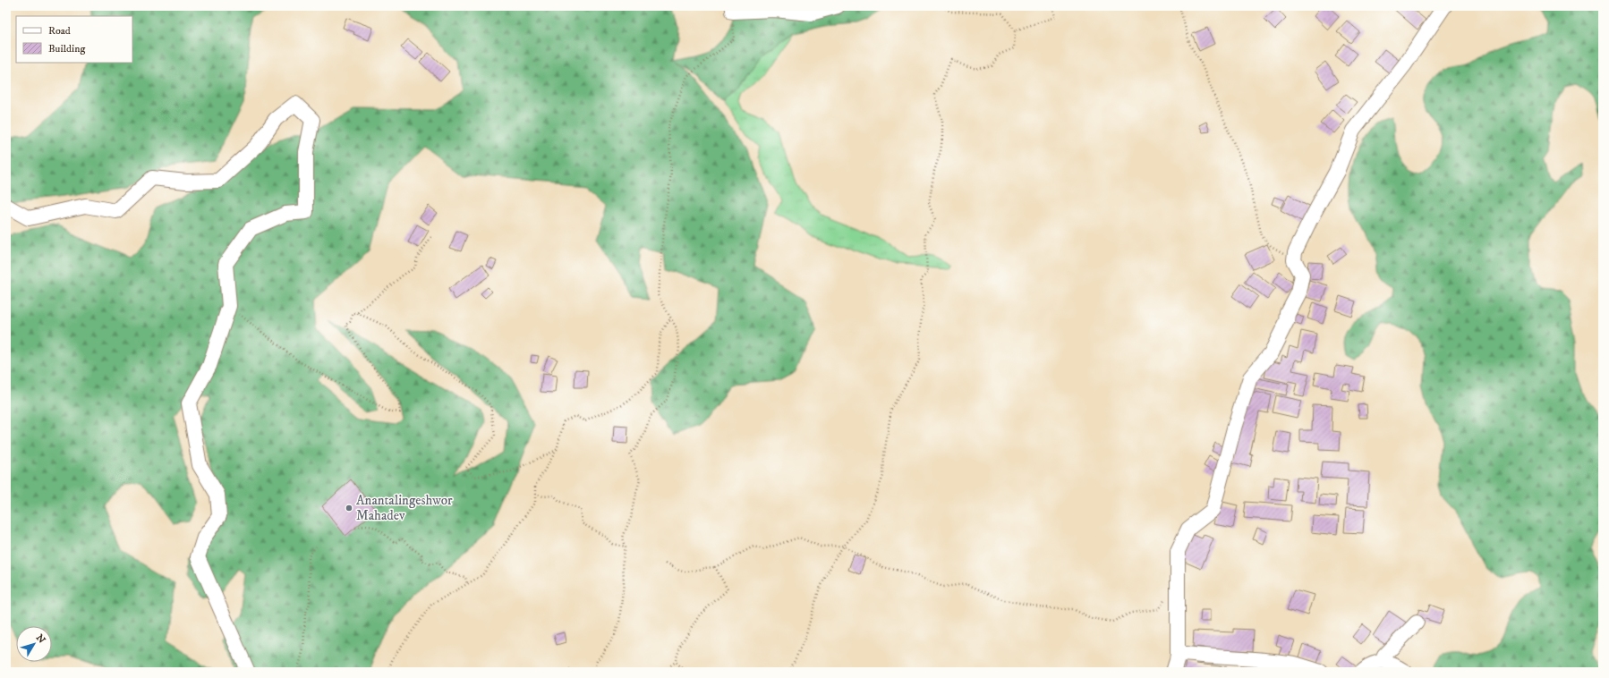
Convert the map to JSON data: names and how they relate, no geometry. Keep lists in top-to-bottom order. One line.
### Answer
{"places":["Anantalingeshwor Mahadev"],"legend":["Road","Building"],"north":"top right"}
